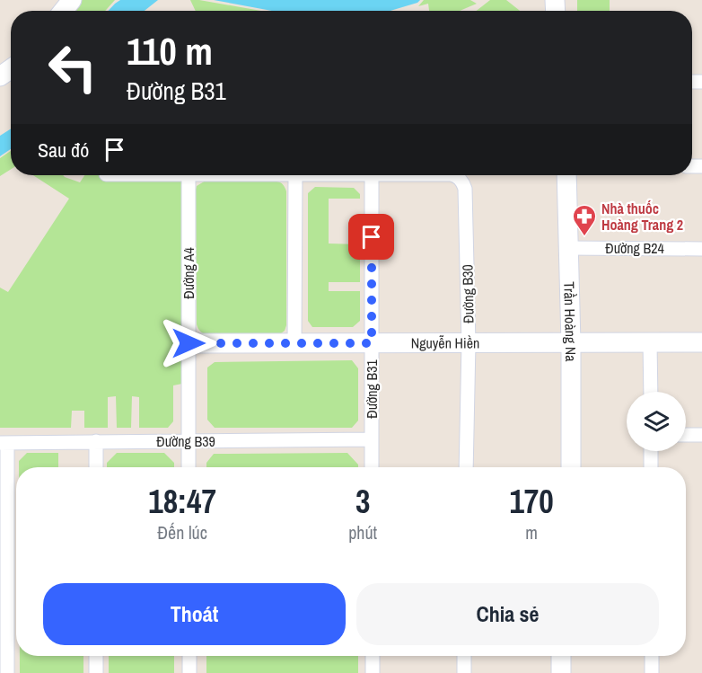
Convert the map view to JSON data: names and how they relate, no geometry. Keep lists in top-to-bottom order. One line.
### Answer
{"streets":{"main road":["Trần Hoàng Na","Nguyễn Hiền"],"street":["Đường B24","Đường A4","Đường B30","Đường B31","Đường B39"]},"crossings":[["Đường B24","Trần Hoàng Na"],["Đường A4","Nguyễn Hiền"],["Đường A4","Đường B39"],["Đường B30","Nguyễn Hiền"],["Trần Hoàng Na","Nguyễn Hiền"],["Nguyễn Hiền","Đường B31"],["Đường B31","Đường B39"]],"places":{"pharmacy":["Nhà thuốc Hoàng Trang 2"]},"page":{"turn":["110 m","Đường B31"],"then":"Sau đó","eta":["18:47","Đến lúc","3","phút","170","m"],"buttons":["Thoát","Chia sẻ"]}}
